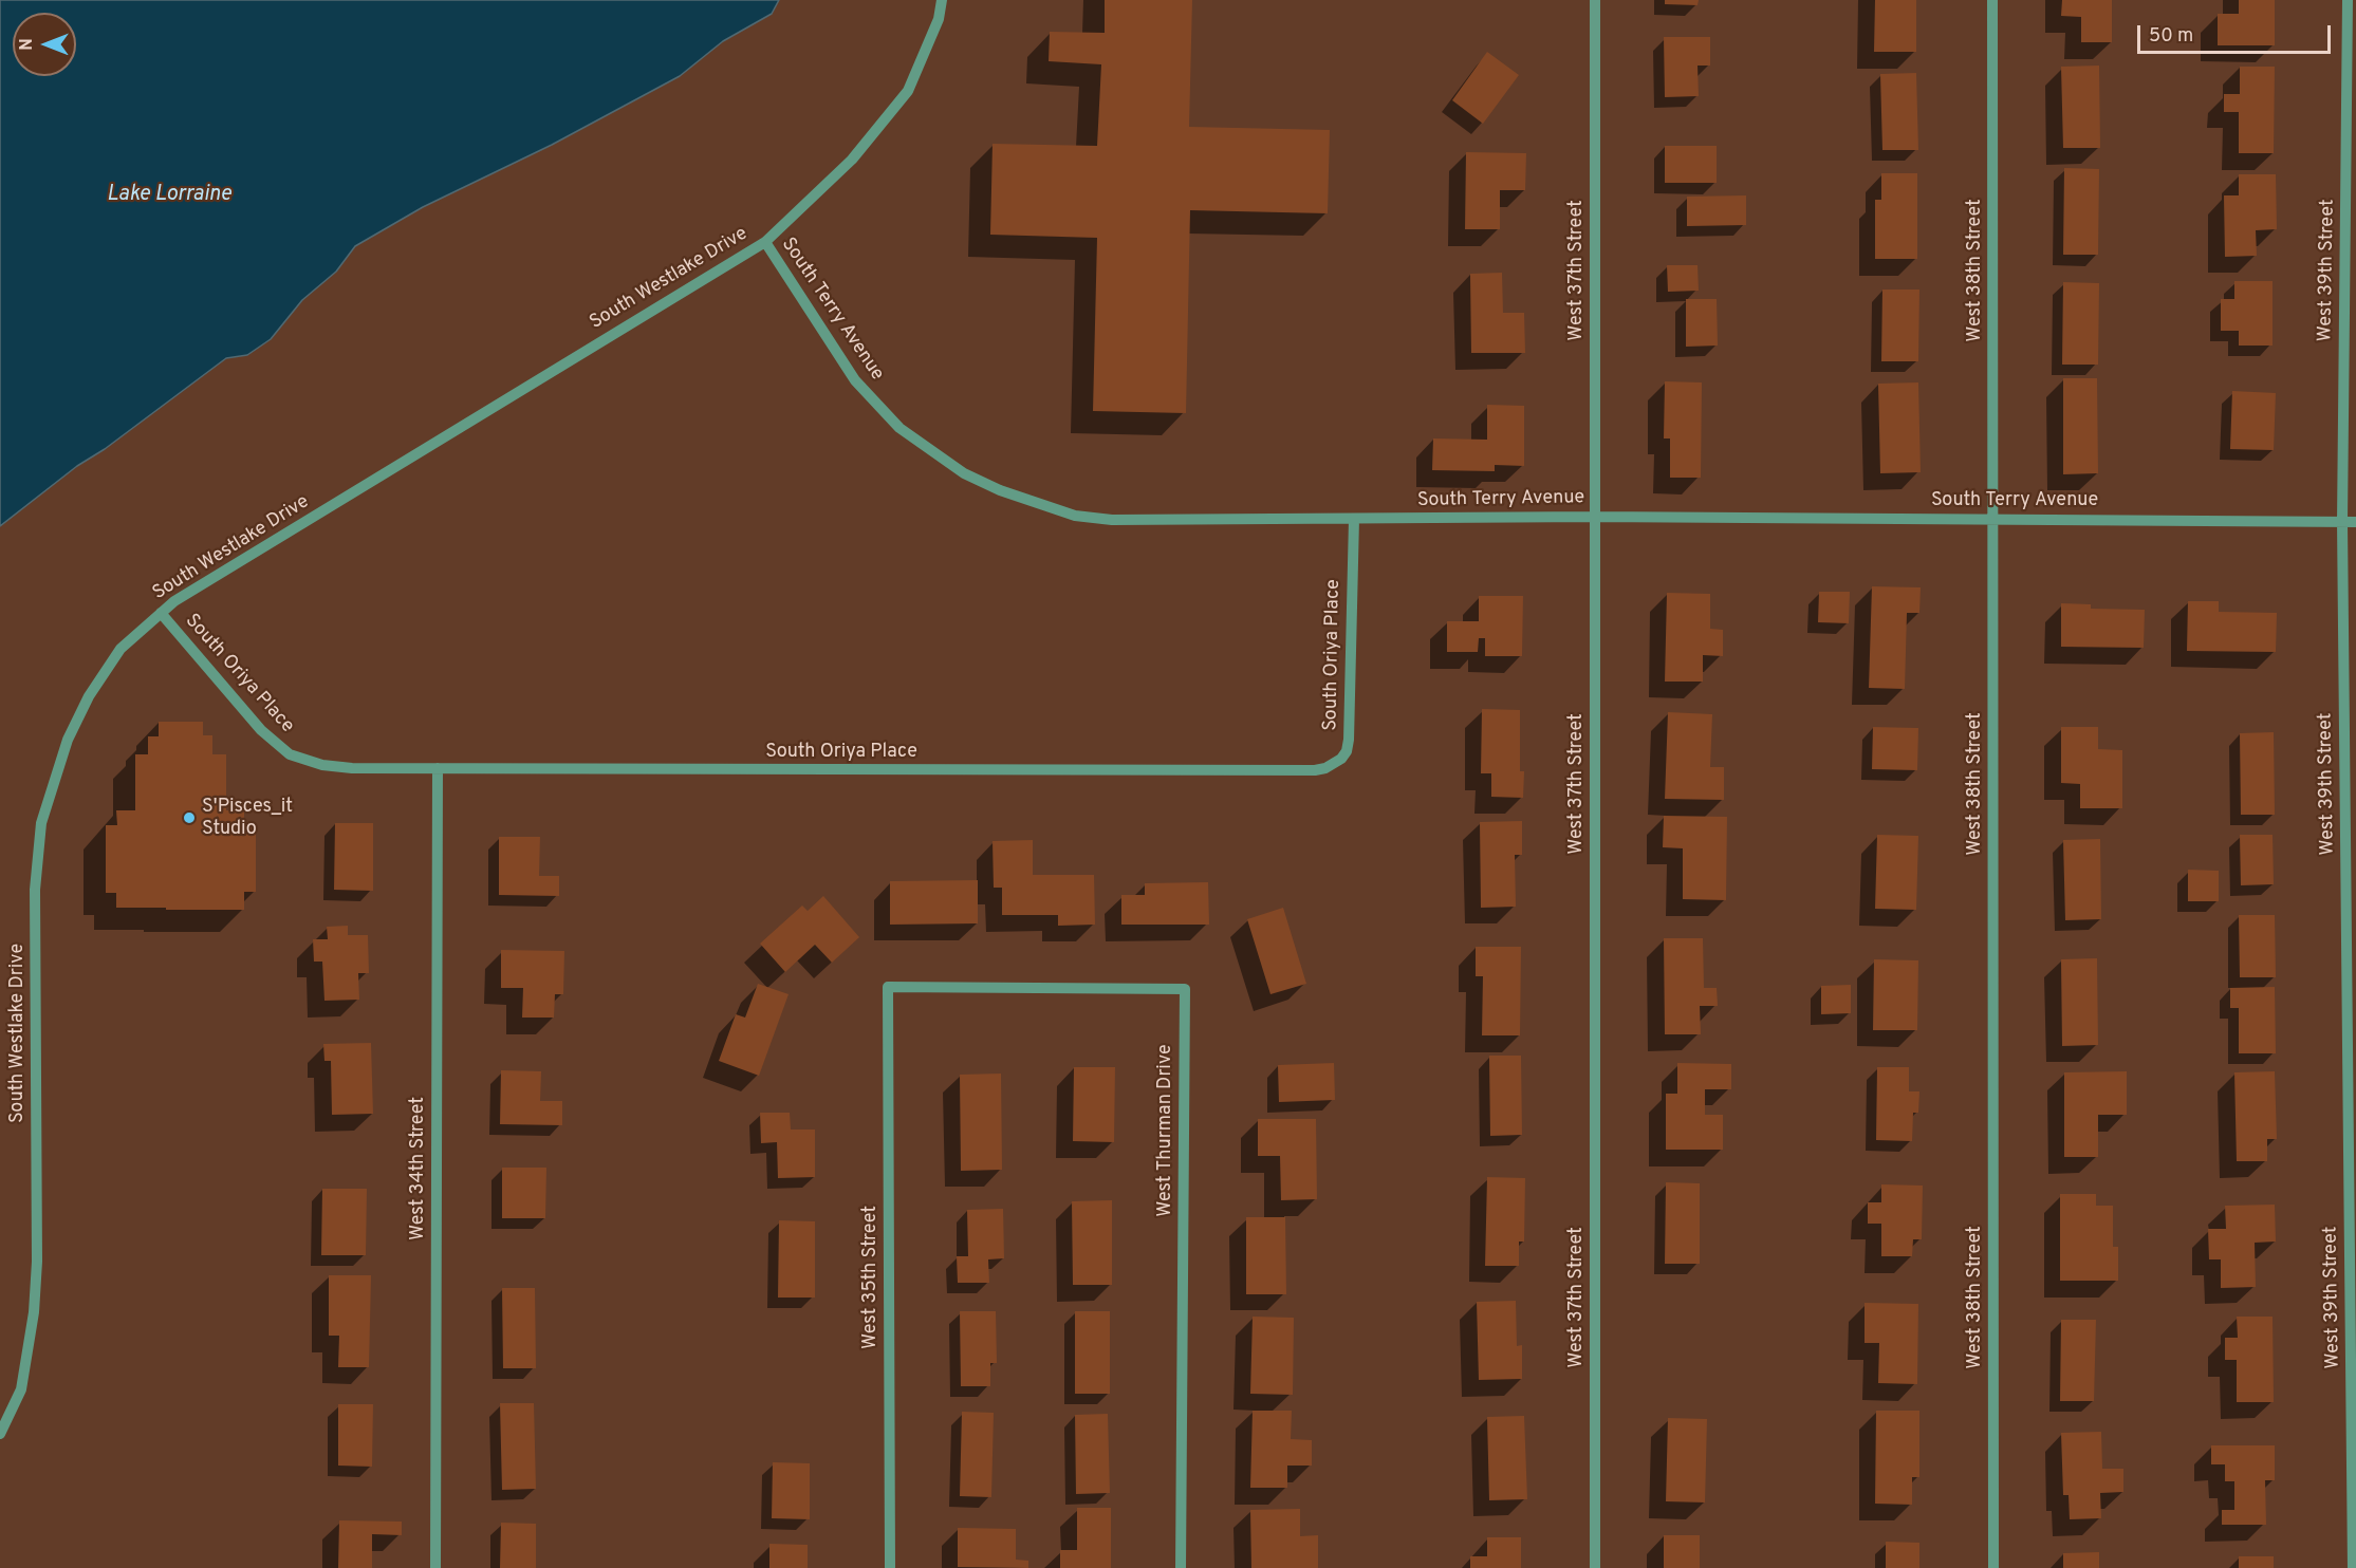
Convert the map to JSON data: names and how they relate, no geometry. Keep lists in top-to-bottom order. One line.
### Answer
{"streets":{"street":["West 37th Street","West 38th Street","West 39th Street","South Westlake Drive","South Terry Avenue","South Oriya Place","West Thurman Drive","West 34th Street","West 35th Street"]},"crossings":[["West 37th Street","South Terry Avenue"],["West 38th Street","South Terry Avenue"],["West 39th Street","South Terry Avenue"],["South Westlake Drive","South Terry Avenue"],["South Westlake Drive","South Oriya Place"],["South Terry Avenue","South Oriya Place"],["South Oriya Place","West 34th Street"],["West Thurman Drive","West 35th Street"]],"water":["Lake Lorraine"],"places":["S'Pisces_it Studio"],"scale_bar":"50 m","north":"left"}
